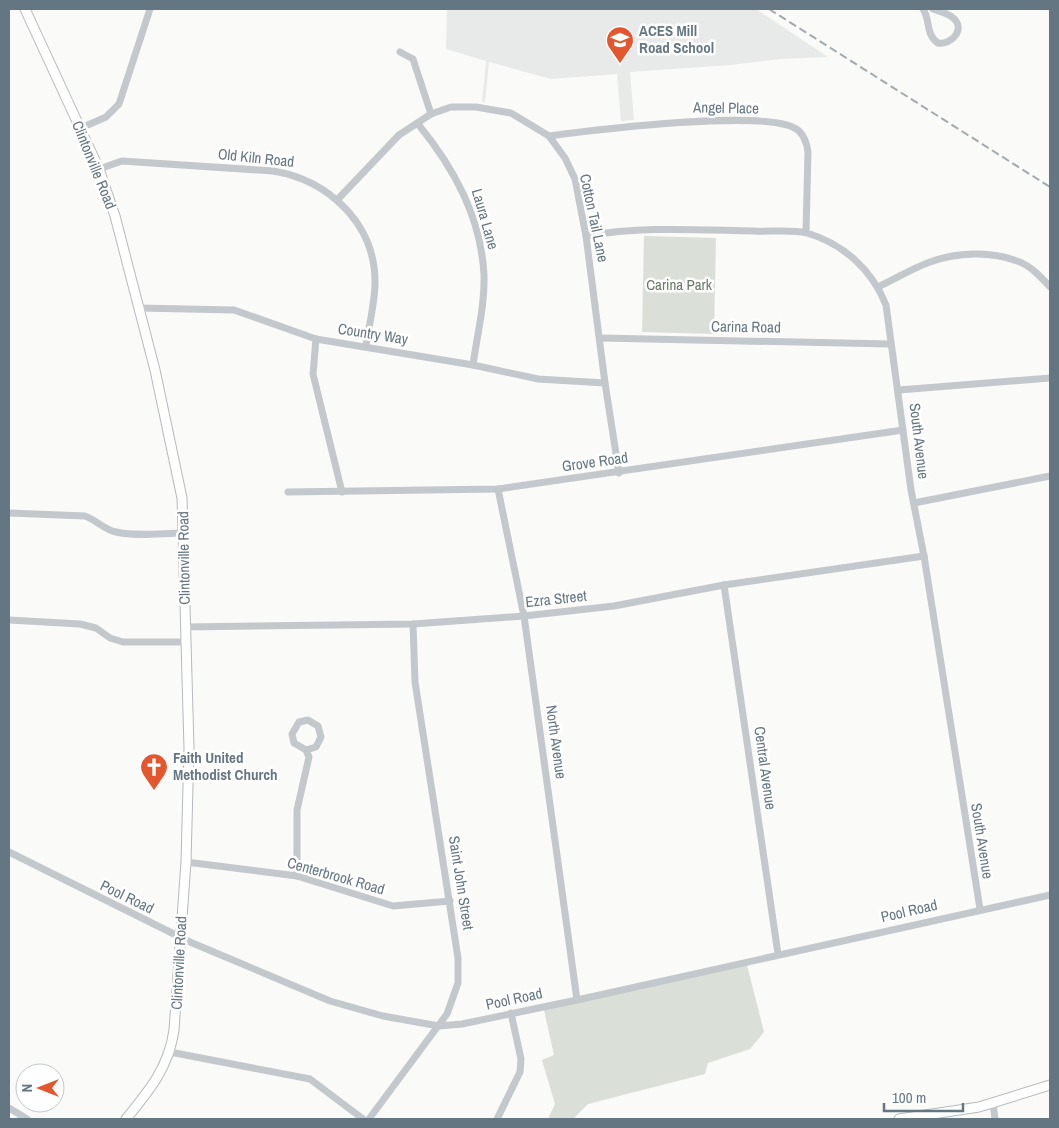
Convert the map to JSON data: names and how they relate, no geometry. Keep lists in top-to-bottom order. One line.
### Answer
{"streets":{"main road":["Clintonville Road"],"street":["Angel Place","Old Kiln Road","Cotton Tail Lane","Laura Lane","Carina Road","Country Way","South Avenue","Grove Road","Ezra Street","North Avenue","Central Avenue","Centerbrook Road","Saint John Street","Pool Road"]},"crossings":[["Angel Place","Cotton Tail Lane"],["Angel Place","South Avenue"],["Old Kiln Road","Clintonville Road"],["Old Kiln Road","Cotton Tail Lane"],["Old Kiln Road","Country Way"],["Clintonville Road","Country Way"],["Clintonville Road","Ezra Street"],["Clintonville Road","Centerbrook Road"],["Clintonville Road","Pool Road"],["Cotton Tail Lane","Laura Lane"],["Cotton Tail Lane","Carina Road"],["Cotton Tail Lane","Country Way"],["Cotton Tail Lane","South Avenue"],["Cotton Tail Lane","Grove Road"],["Laura Lane","Country Way"],["Carina Road","South Avenue"],["South Avenue","Grove Road"],["South Avenue","Ezra Street"],["South Avenue","Pool Road"],["Grove Road","North Avenue"],["Ezra Street","North Avenue"],["Ezra Street","Central Avenue"],["Ezra Street","Saint John Street"],["North Avenue","Pool Road"],["Central Avenue","Pool Road"],["Centerbrook Road","Saint John Street"],["Saint John Street","Pool Road"]],"parks":["Carina Park"],"places":{"school or university":["ACES Mill Road School"],"church":["Faith United Methodist Church"]},"scale_bar":"100 m","north":"left"}
